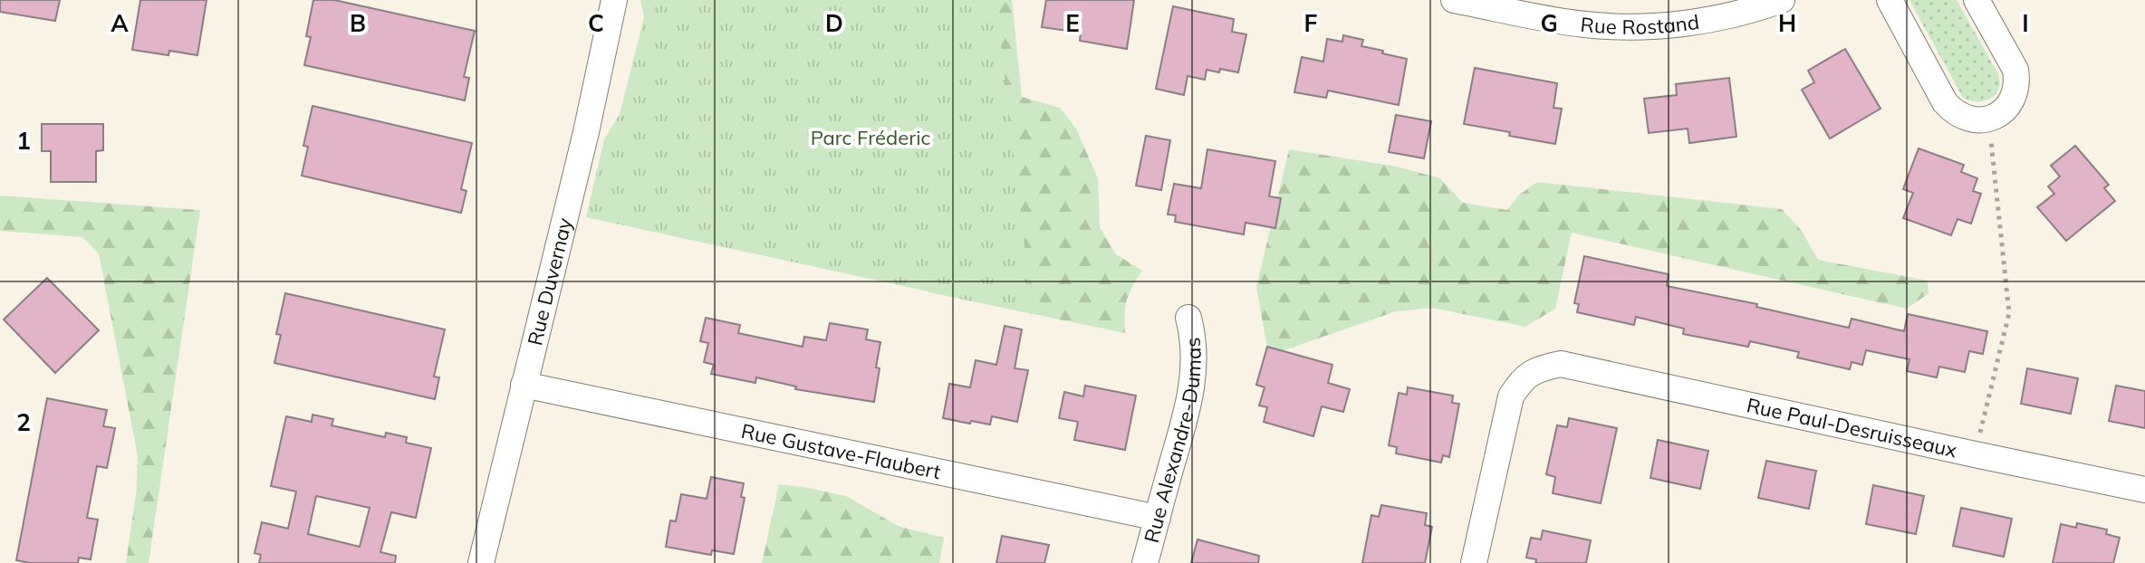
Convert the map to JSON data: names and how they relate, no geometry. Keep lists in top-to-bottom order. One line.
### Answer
{"streets":{"street":["Rue Rostand","Rue Duvernay","Rue Paul-Desruisseaux","Rue Alexandre-Dumas","Rue Gustave-Flaubert"]},"crossings":[["Rue Duvernay","Rue Gustave-Flaubert"],["Rue Alexandre-Dumas","Rue Gustave-Flaubert"]],"parks":["Parc Fréderic"],"grid":{"columns":["A","B","C","D","E","F","G","H","I"],"rows":["1","2"]}}
